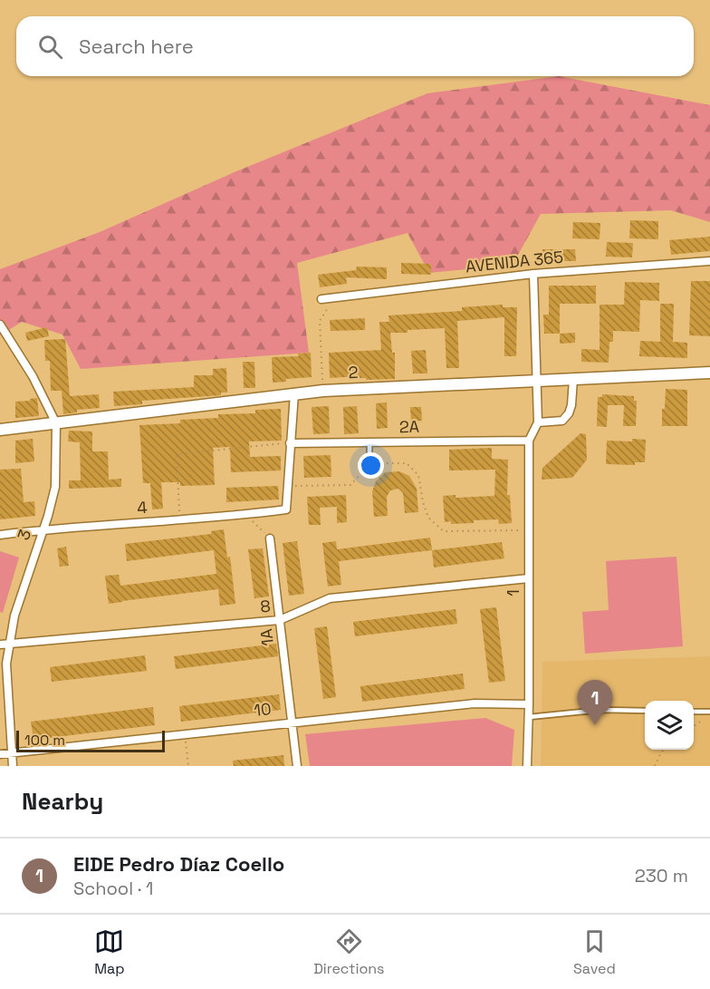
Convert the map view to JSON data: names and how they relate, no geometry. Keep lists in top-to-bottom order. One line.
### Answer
{"streets":{"street":["AVENIDA 365","2","2A","4","3","1","8","1A","10"]},"crossings":[["AVENIDA 365","1"],["2","3"],["2","1"],["2A","1"],["4","3"],["3","8"],["3","10"],["1","8"],["1","10"],["8","1A"],["1A","10"]],"scale_bar":"100 m","page":{"search":"Search here","pins":"1","scale":"100 m","heading":"Nearby","list":[{"mark":"1","name":"EIDE Pedro Díaz Coello","note":"School · 1","value":"230 m"}],"nav":["Map","Directions","Saved"]}}
